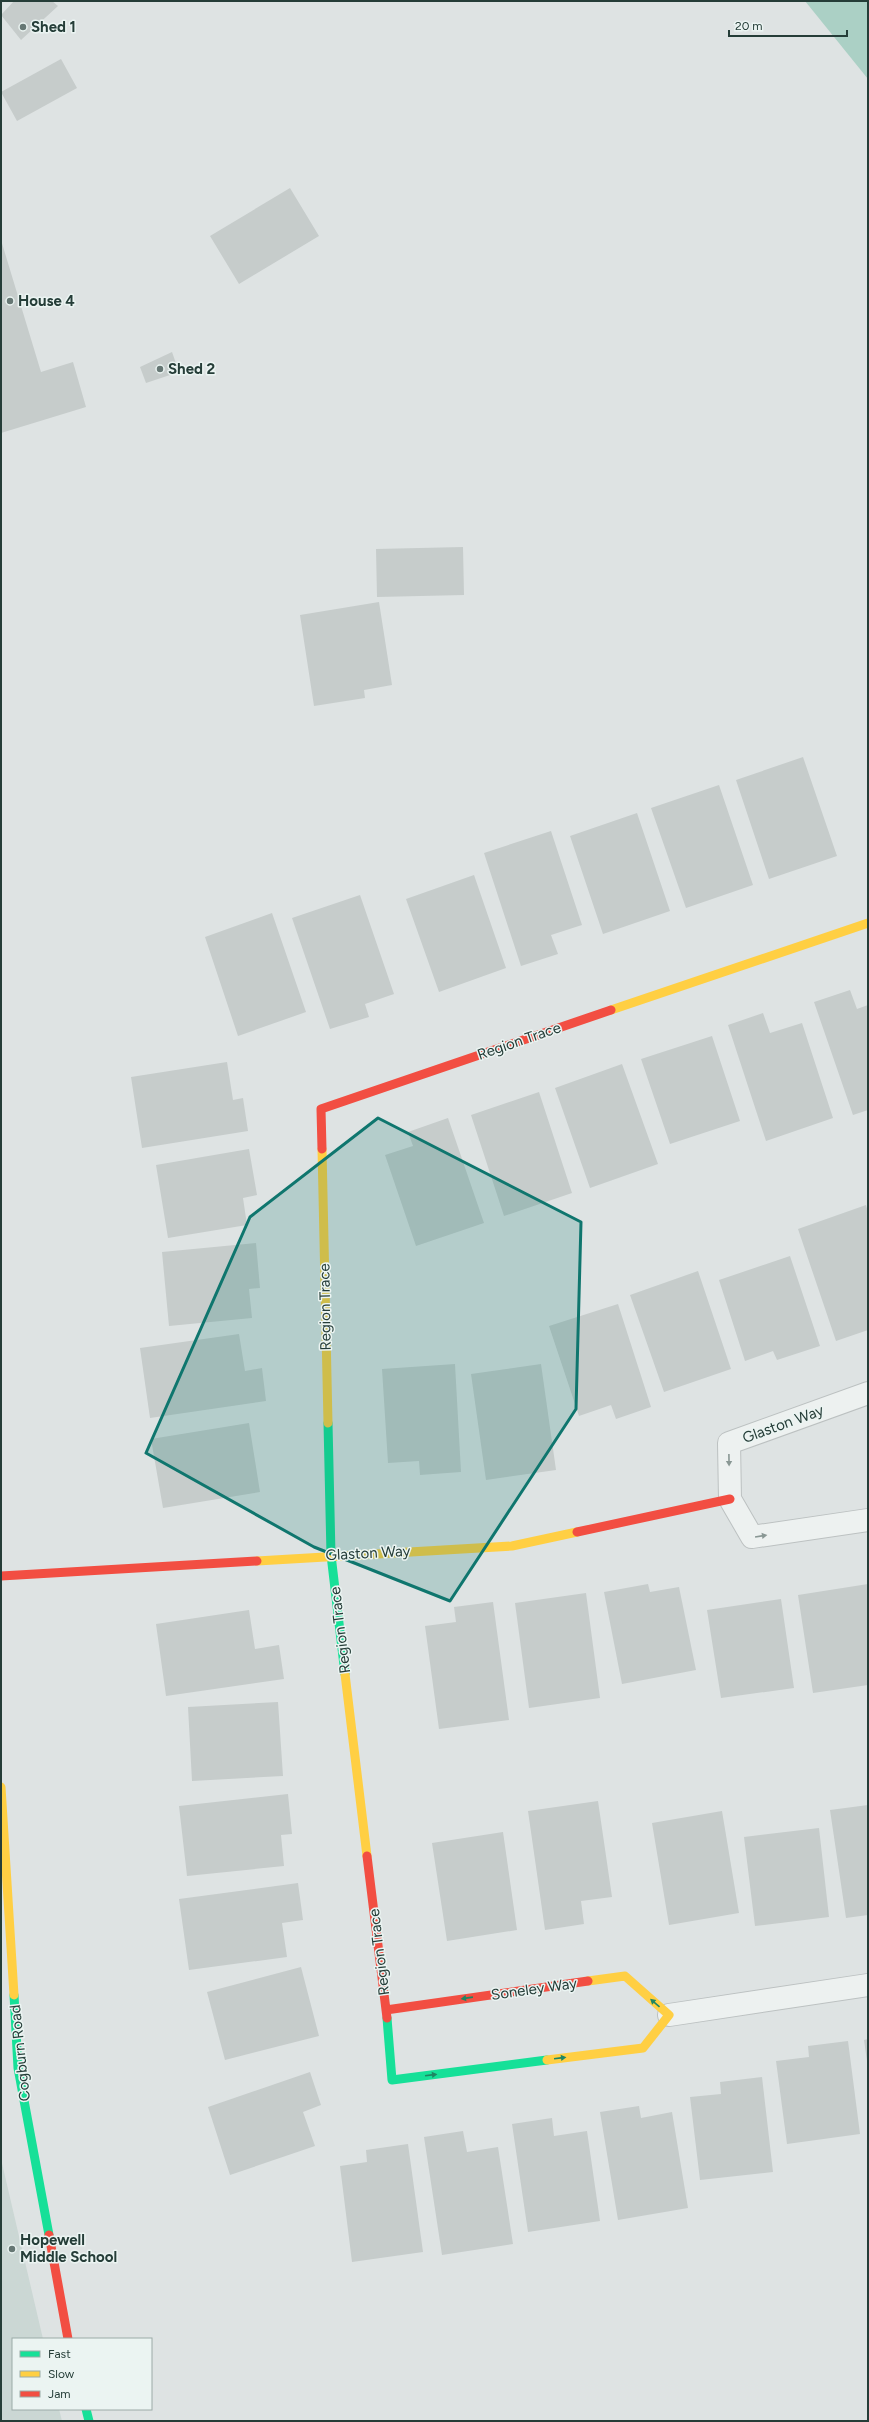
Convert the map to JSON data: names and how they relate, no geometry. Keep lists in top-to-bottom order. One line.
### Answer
{"streets":{"street":["Region Trace","Glaston Way","Soneley Way","Cogburn Road"]},"crossings":[["Region Trace","Glaston Way"],["Region Trace","Soneley Way"]],"one_way":["Soneley Way"],"places":["Shed 1","House 4","Shed 2","Hopewell Middle School"],"legend":["Fast","Slow","Jam"],"scale_bar":"20 m"}
